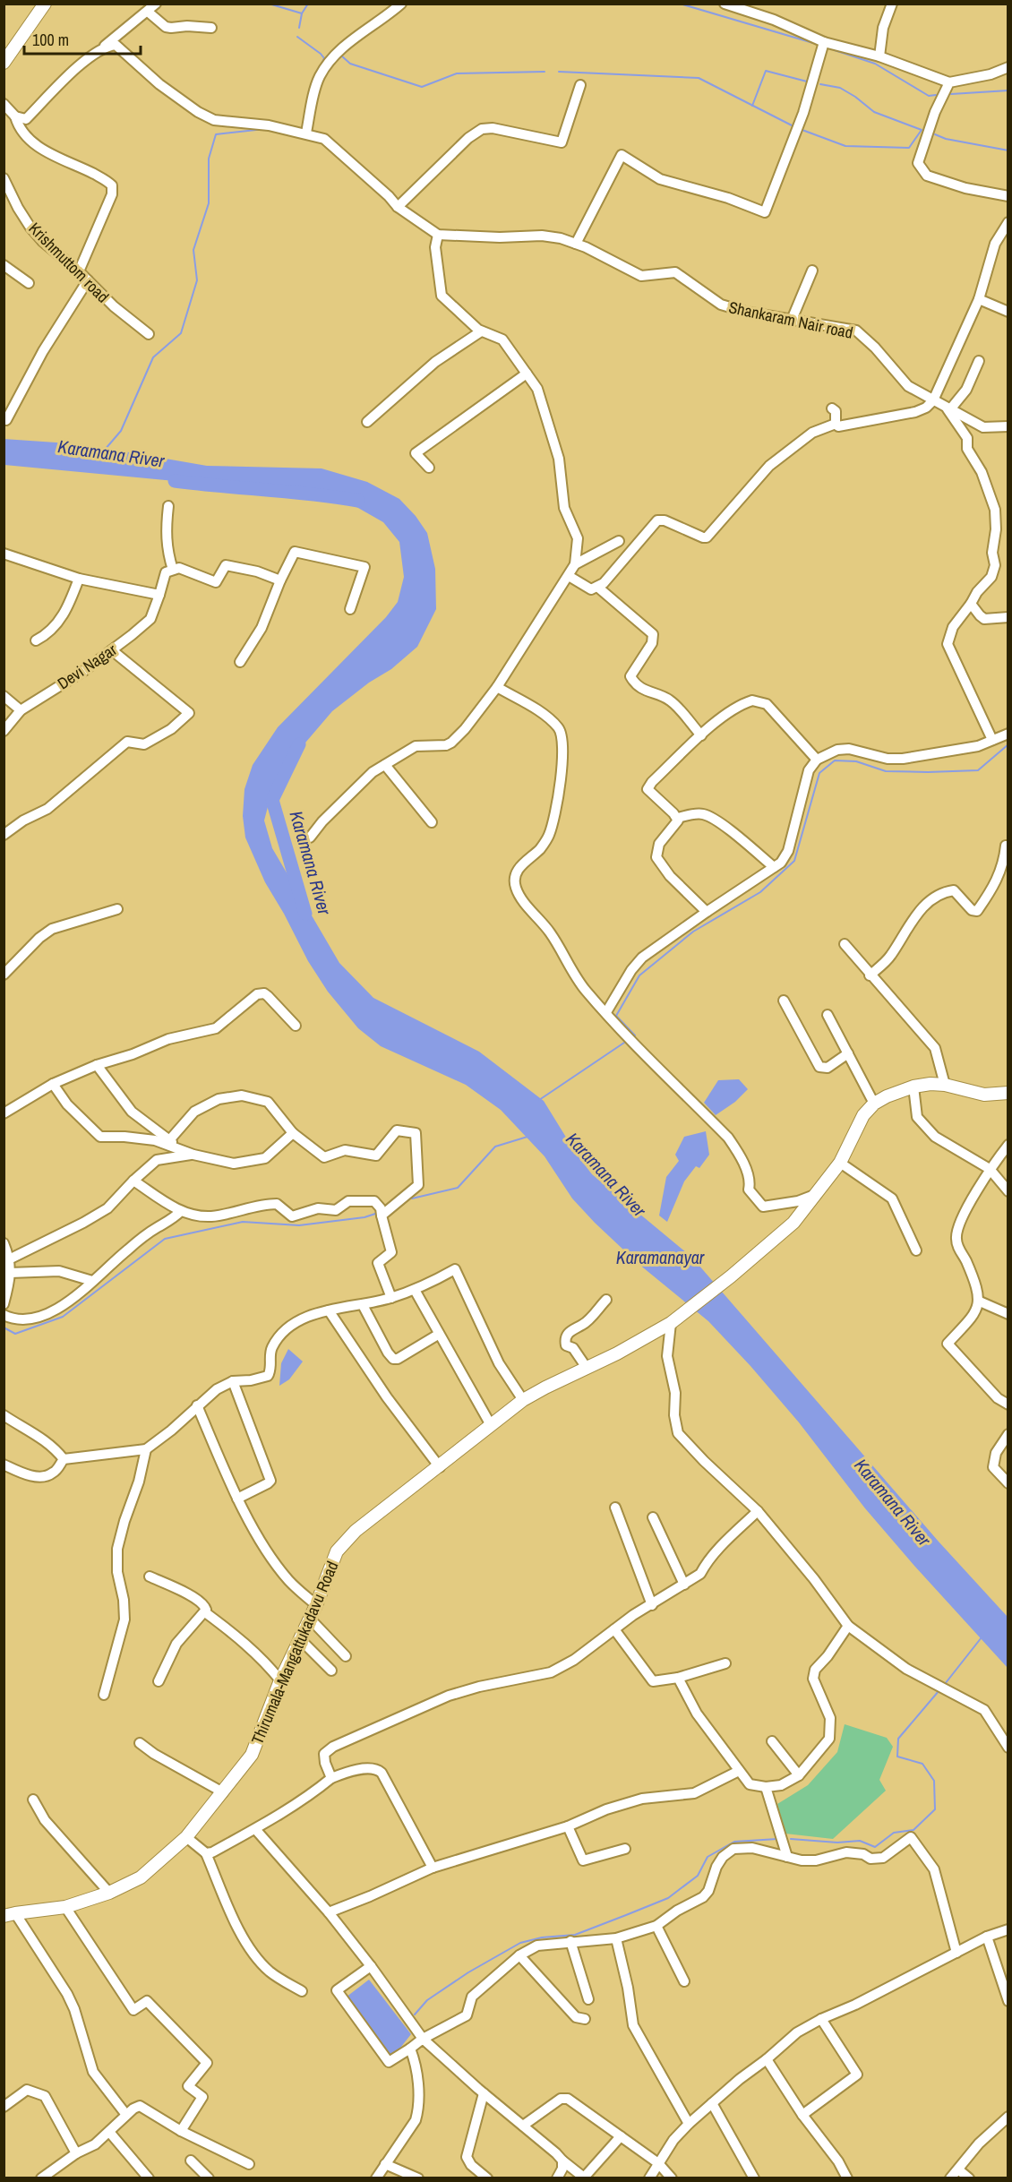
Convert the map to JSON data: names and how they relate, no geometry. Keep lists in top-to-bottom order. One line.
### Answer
{"streets":{"main road":["Thirumala-Mangattukadavu Road"],"street":["Krishmuttom road","Shankaram Nair road","Devi Nagar"]},"water":["Karamana River","Karamanayar"],"scale_bar":"100 m"}
